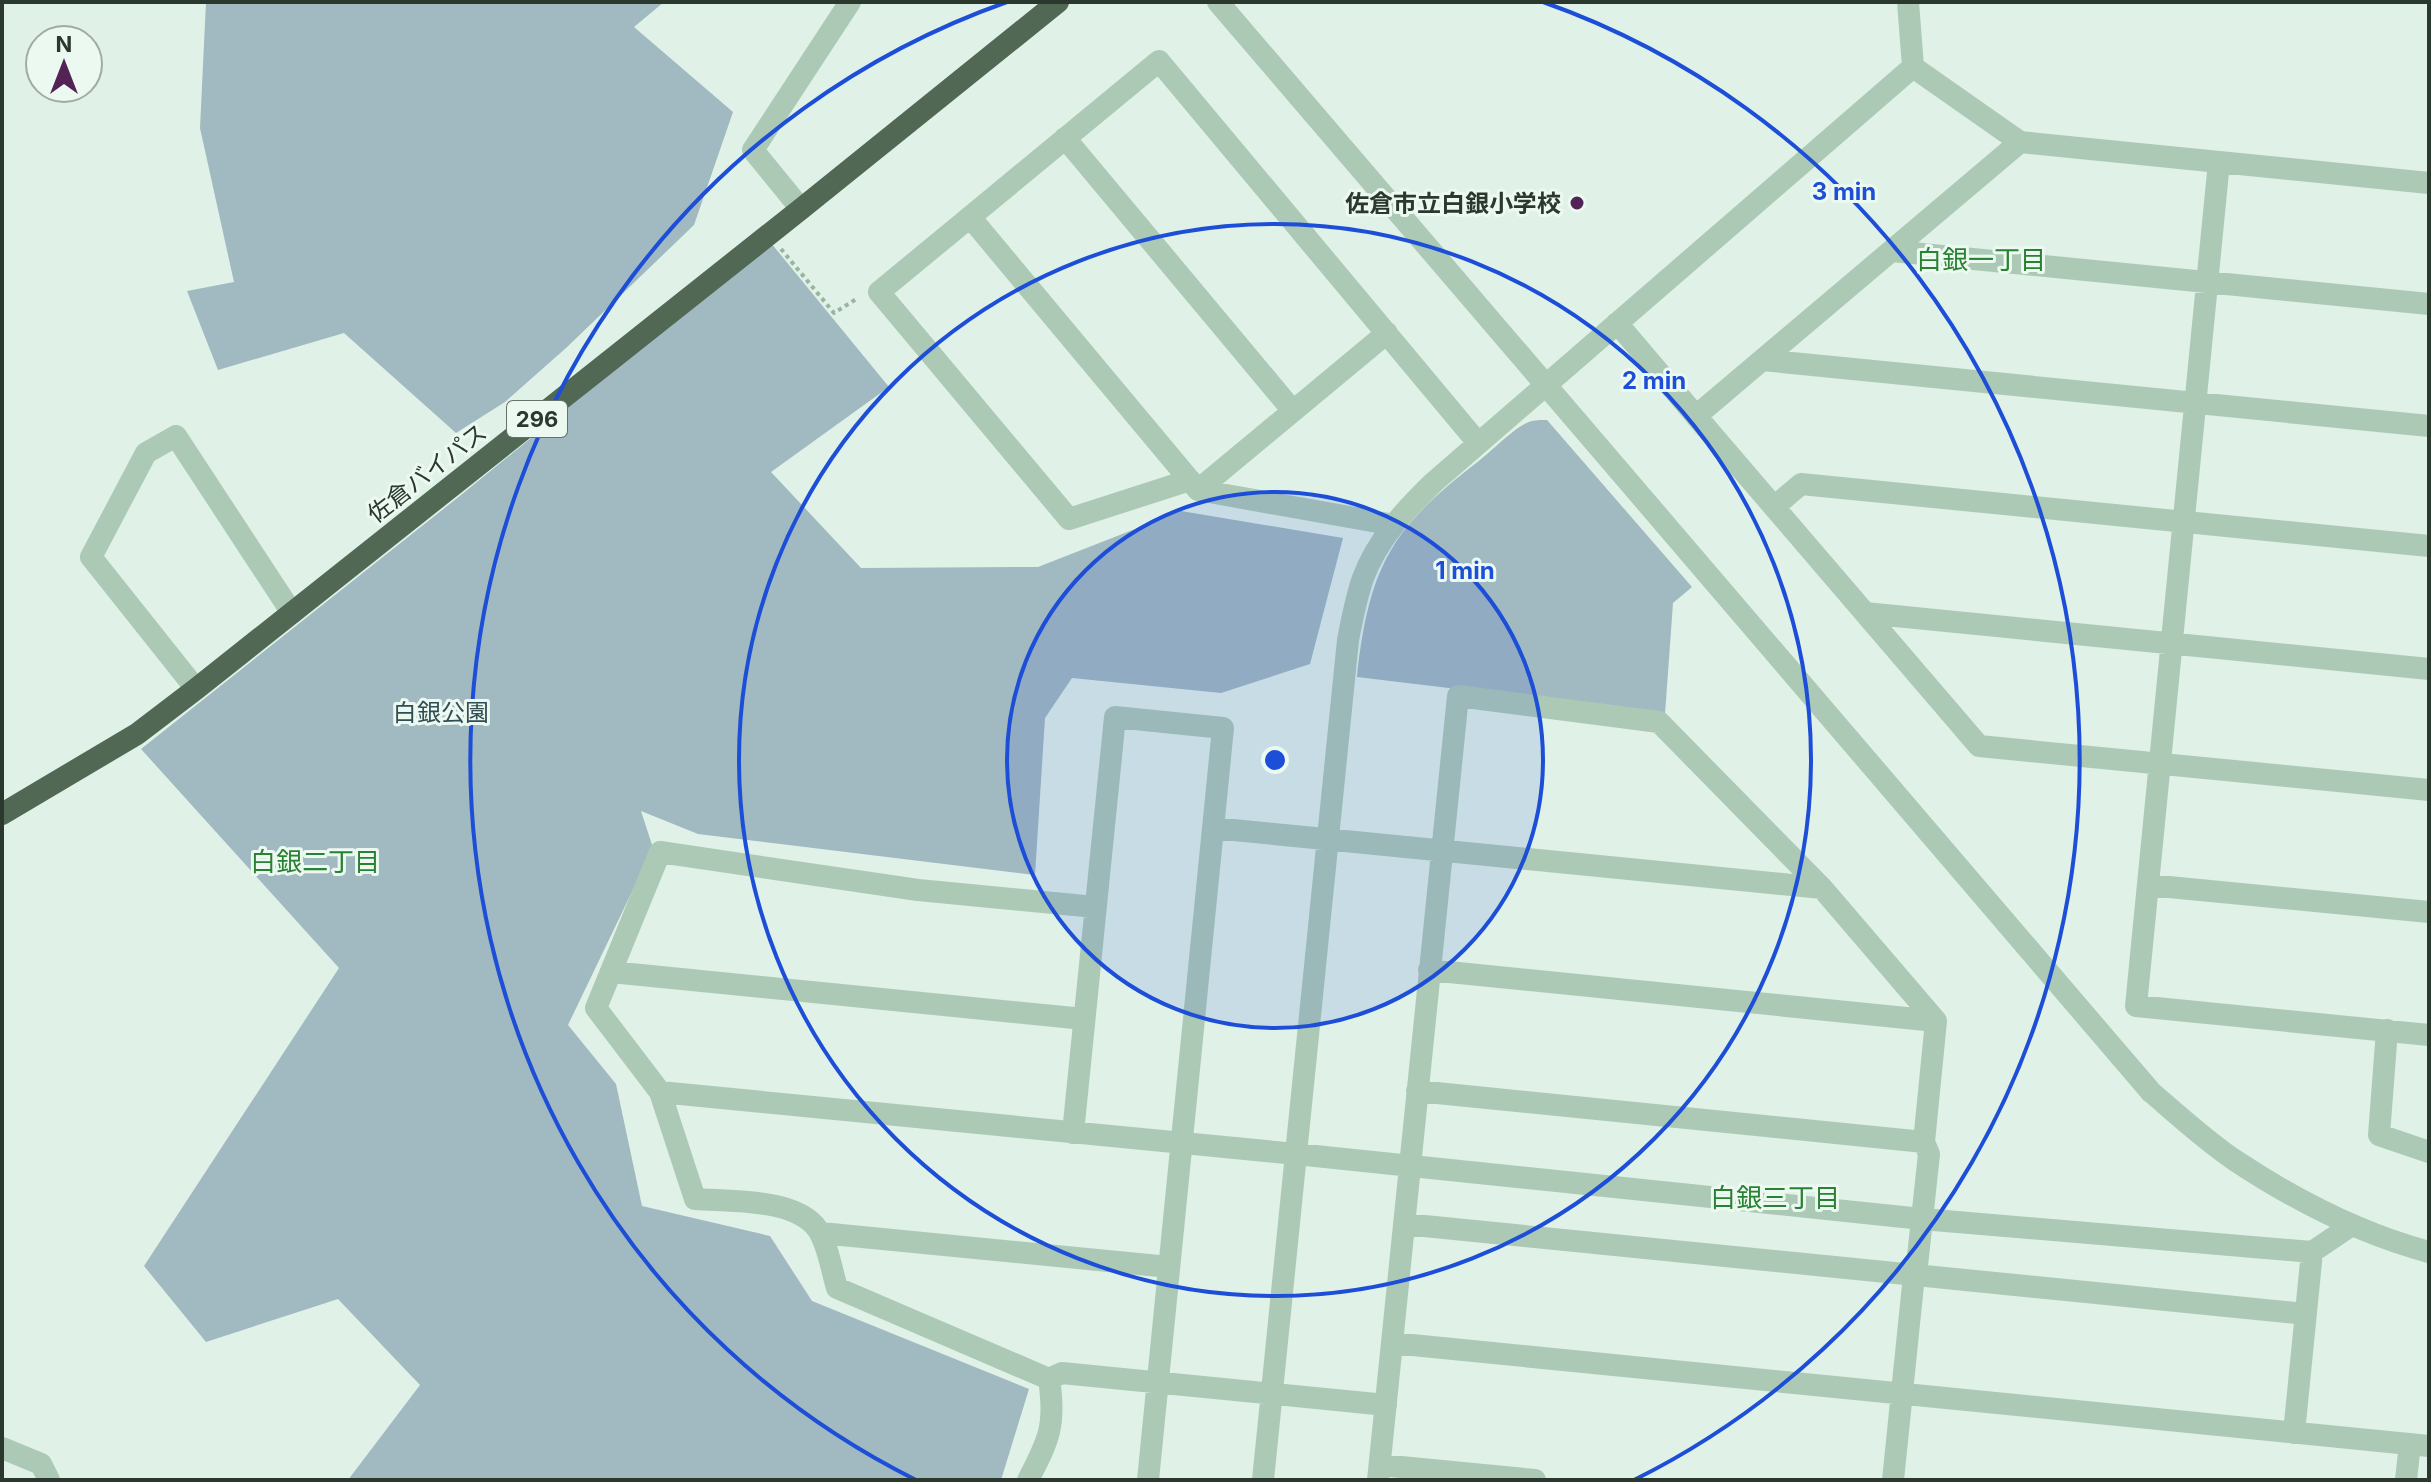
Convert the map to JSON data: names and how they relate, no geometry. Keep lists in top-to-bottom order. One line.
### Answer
{"streets":{"highway":["296","佐倉バイパス"]},"districts":["白銀一丁目","白銀二丁目","白銀三丁目"],"parks":["白銀公園"],"places":["佐倉市立白銀小学校"],"north":"top","rings":["3 min","2 min","1 min"]}
